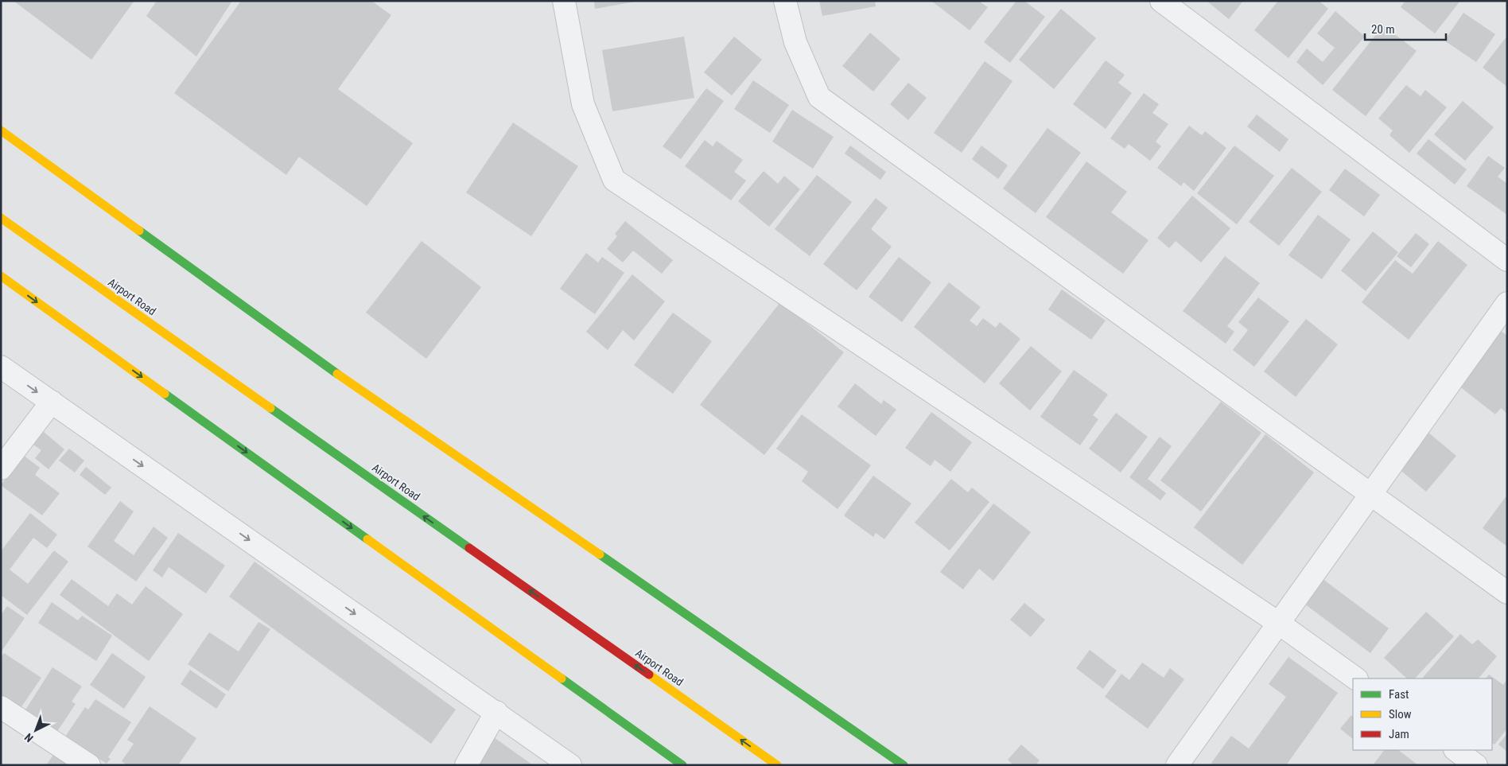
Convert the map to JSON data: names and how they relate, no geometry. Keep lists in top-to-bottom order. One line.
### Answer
{"streets":{"main road":["Airport Road"]},"legend":["Fast","Slow","Jam"],"scale_bar":"20 m","north":"bottom left"}
